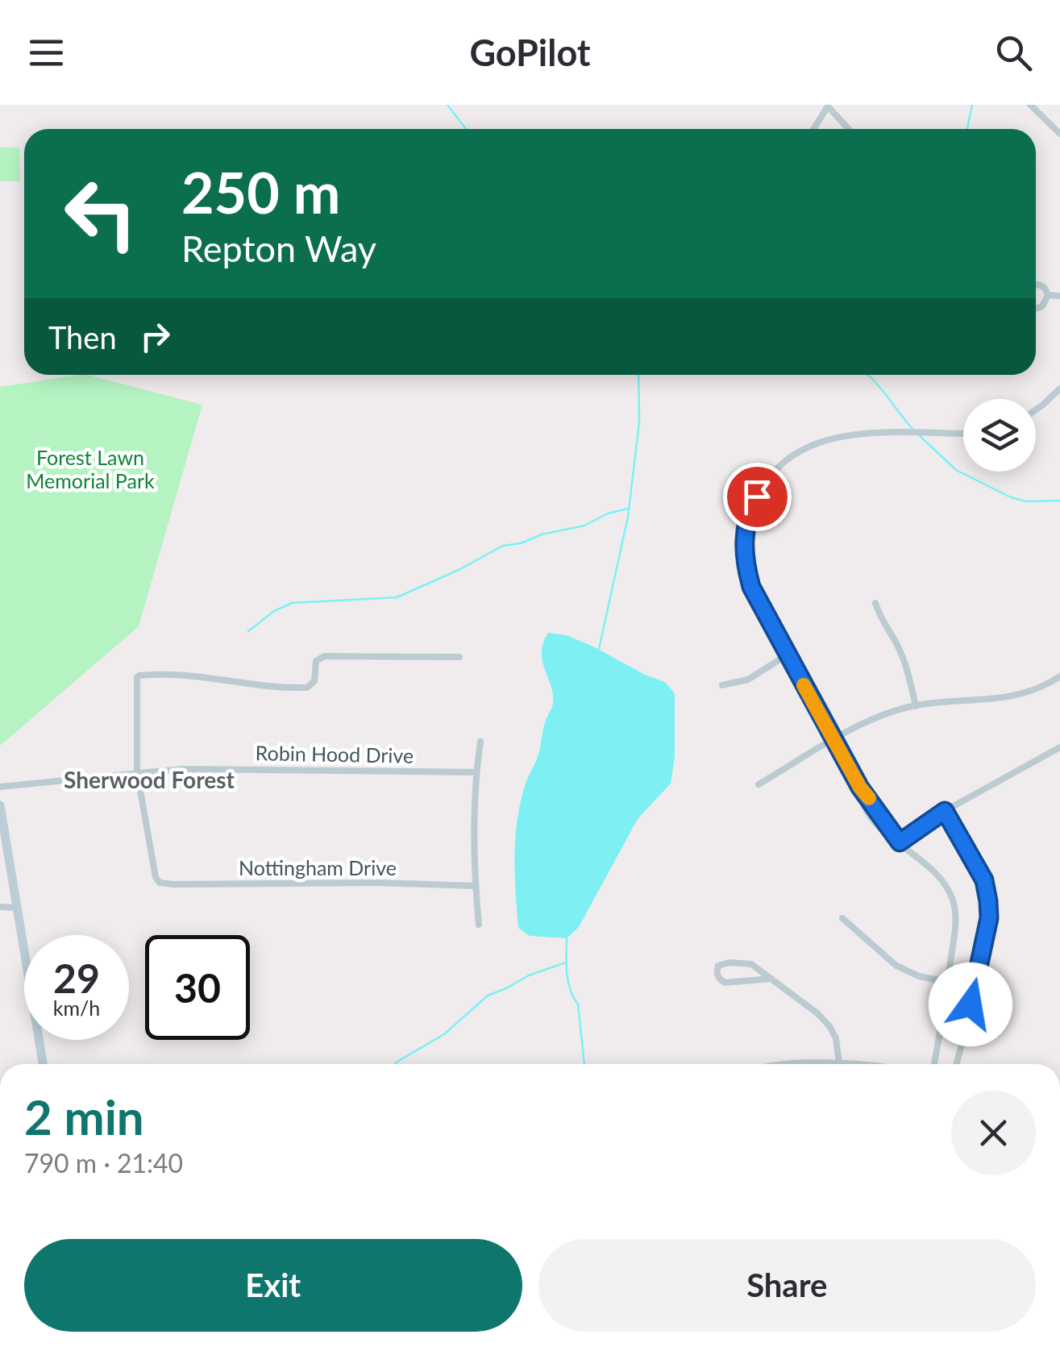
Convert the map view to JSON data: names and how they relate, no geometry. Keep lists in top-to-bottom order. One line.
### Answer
{"streets":{"street":["Robin Hood Drive","Nottingham Drive"]},"crossings":[["Robin Hood Drive","Nottingham Drive"]],"districts":["Sherwood Forest"],"parks":["Forest Lawn Memorial Park"],"page":{"header":"GoPilot","turn":["250 m","Repton Way"],"then":"Then","speed":"29 km/h","limit":"30","heading":["2 min","790 m · 21:40"],"buttons":["Exit","Share"]}}
